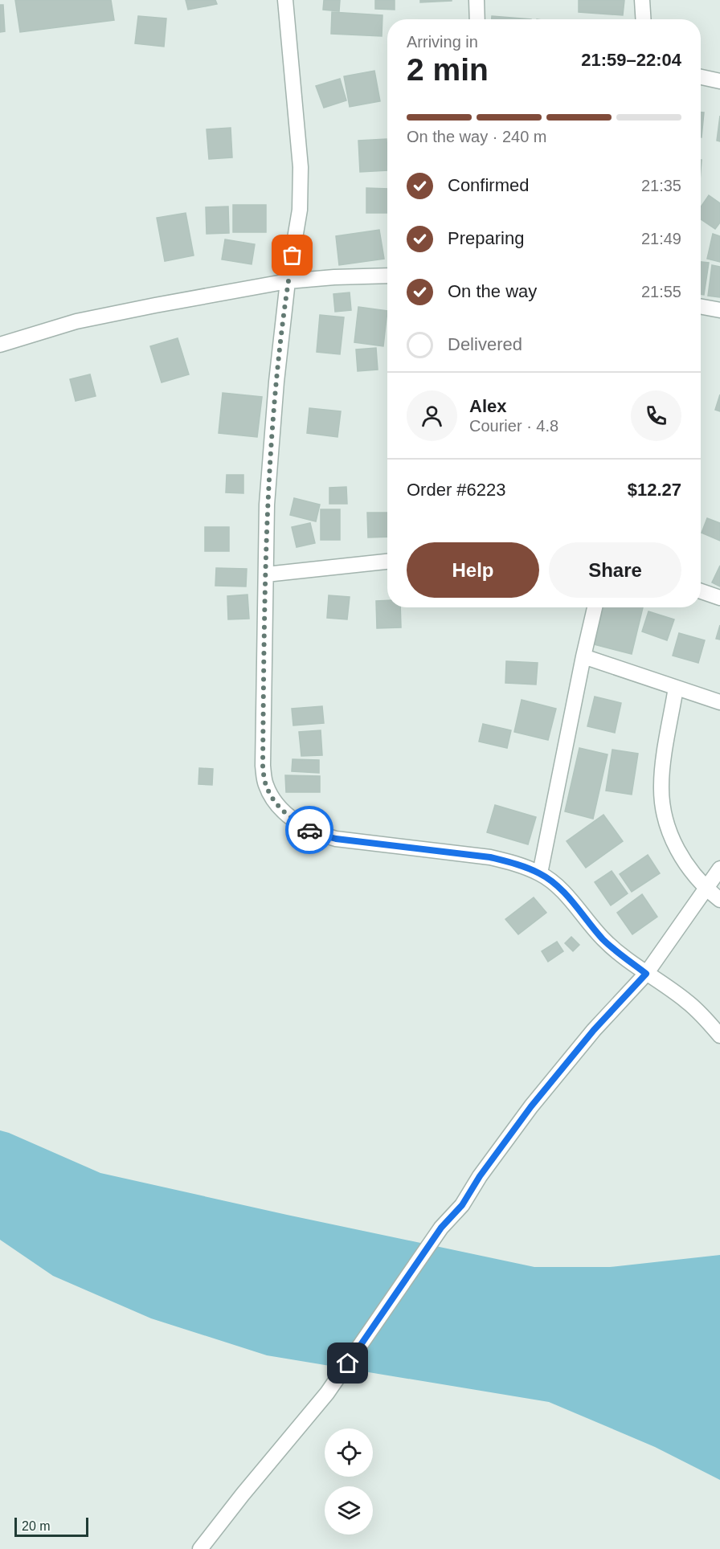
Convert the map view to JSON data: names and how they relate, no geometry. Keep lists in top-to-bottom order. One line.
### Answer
{"scale_bar":"20 m","page":{"heading":["2 min","Arriving in","21:59–22:04"],"panel":["Alex","Courier · 4.8","Order #6223","$12.27"],"bar":"On the way · 240 m","list":[["Confirmed","21:35"],["Preparing","21:49"],["On the way","21:55"],"Delivered"],"buttons":["Help","Share"],"scale":"20 m"}}
